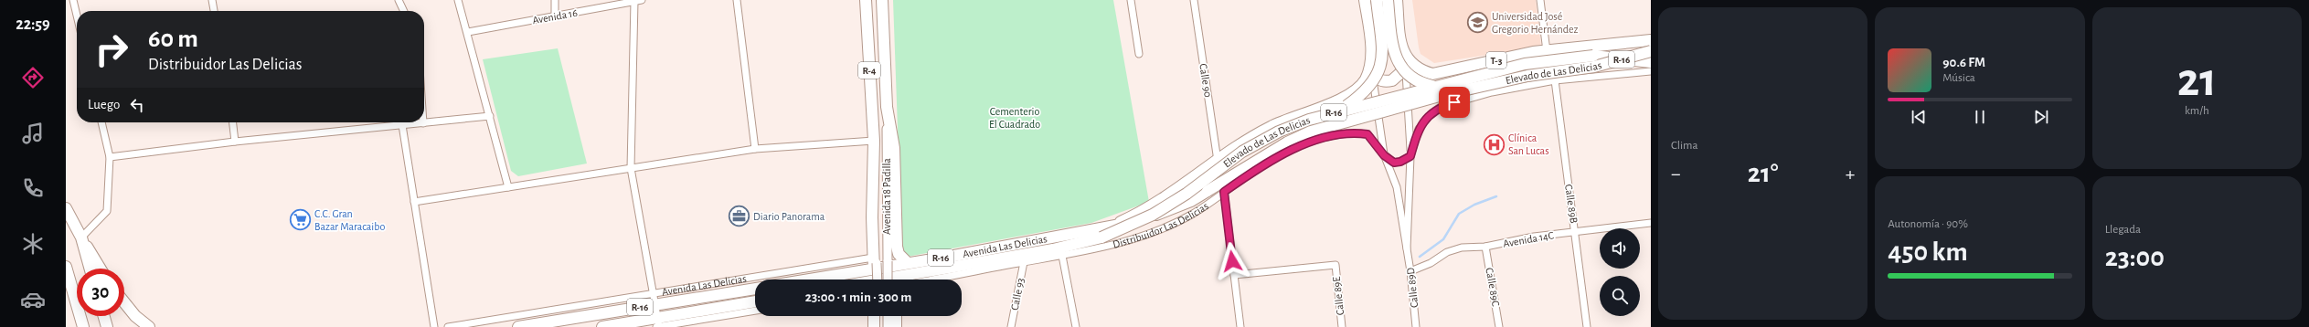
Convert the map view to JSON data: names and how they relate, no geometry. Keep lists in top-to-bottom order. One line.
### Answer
{"streets":{"main road":["R-16","T-3","R-4","Elevado de Las Delicias","Distribuidor Las Delicias","Avenida Las Delicias"],"street":["Avenida 16","Calle 90","Avenida 18 Padilla","Calle 89B","Avenida 14C","Calle 89C","Calle 89D","Calle 93","Calle 89E"]},"crossings":[["R-16","Calle 89B"],["R-16","Distribuidor Las Delicias"],["R-4","Avenida 18 Padilla"],["Elevado de Las Delicias","Distribuidor Las Delicias"],["Elevado de Las Delicias","Avenida Las Delicias"],["Calle 90","Distribuidor Las Delicias"],["Calle 89B","Avenida 14C"],["Distribuidor Las Delicias","Avenida Las Delicias"],["Distribuidor Las Delicias","Calle 89D"],["Avenida 14C","Calle 89C"],["Avenida 14C","Calle 89D"],["Avenida Las Delicias","Calle 93"]],"parks":["Cementerio El Cuadrado"],"places":{"school or university":["Universidad José Gregorio Hernández"],"hospital":["Clínica San Lucas"],"office":["Diario Panorama"],"supermarket":["C.C. Gran Bazar Maracaibo"]},"page":{"tabs":"22:59","tile":["Clima",["21","km/h"],["Autonomía · 90%","450 km"],["Llegada","23:00"]],"turn":["60 m","Distribuidor Las Delicias"],"song":["90.6 FM","Música"],"then":"Luego","heat":["−","21°","+"],"limit":"30","trip":"23:00 · 1 min · 300 m"}}
